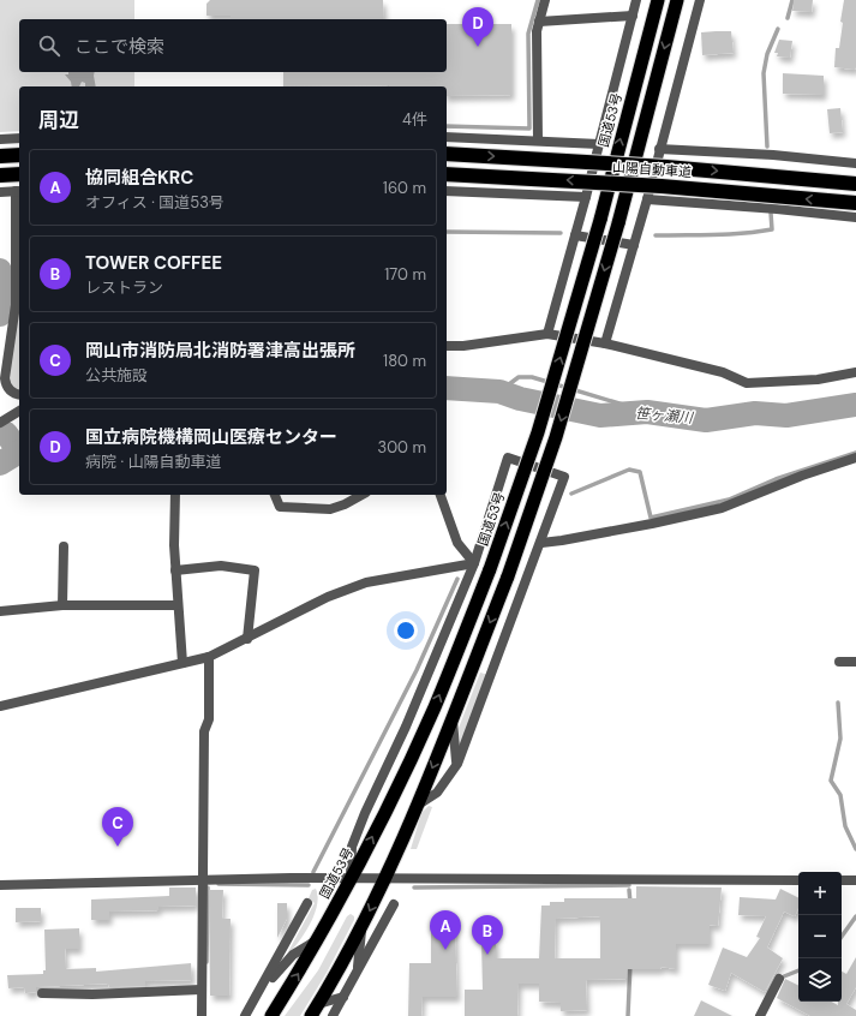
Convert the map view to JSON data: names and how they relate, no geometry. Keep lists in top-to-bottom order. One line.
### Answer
{"streets":{"highway":["国道53号","山陽自動車道"]},"water":["笹ヶ瀬川"],"page":{"pins":["D","C","A","B"],"search":"ここで検索","heading":["周辺","4件"],"list":[{"mark":"A","name":"協同組合KRC","note":"オフィス · 国道53号","value":"160 m"},{"mark":"B","name":"TOWER COFFEE","note":"レストラン","value":"170 m"},{"mark":"C","name":"岡山市消防局北消防署津高出張所","note":"公共施設","value":"180 m"},{"mark":"D","name":"国立病院機構岡山医療センター","note":"病院 · 山陽自動車道","value":"300 m"}],"map_buttons":["+","−"]}}
